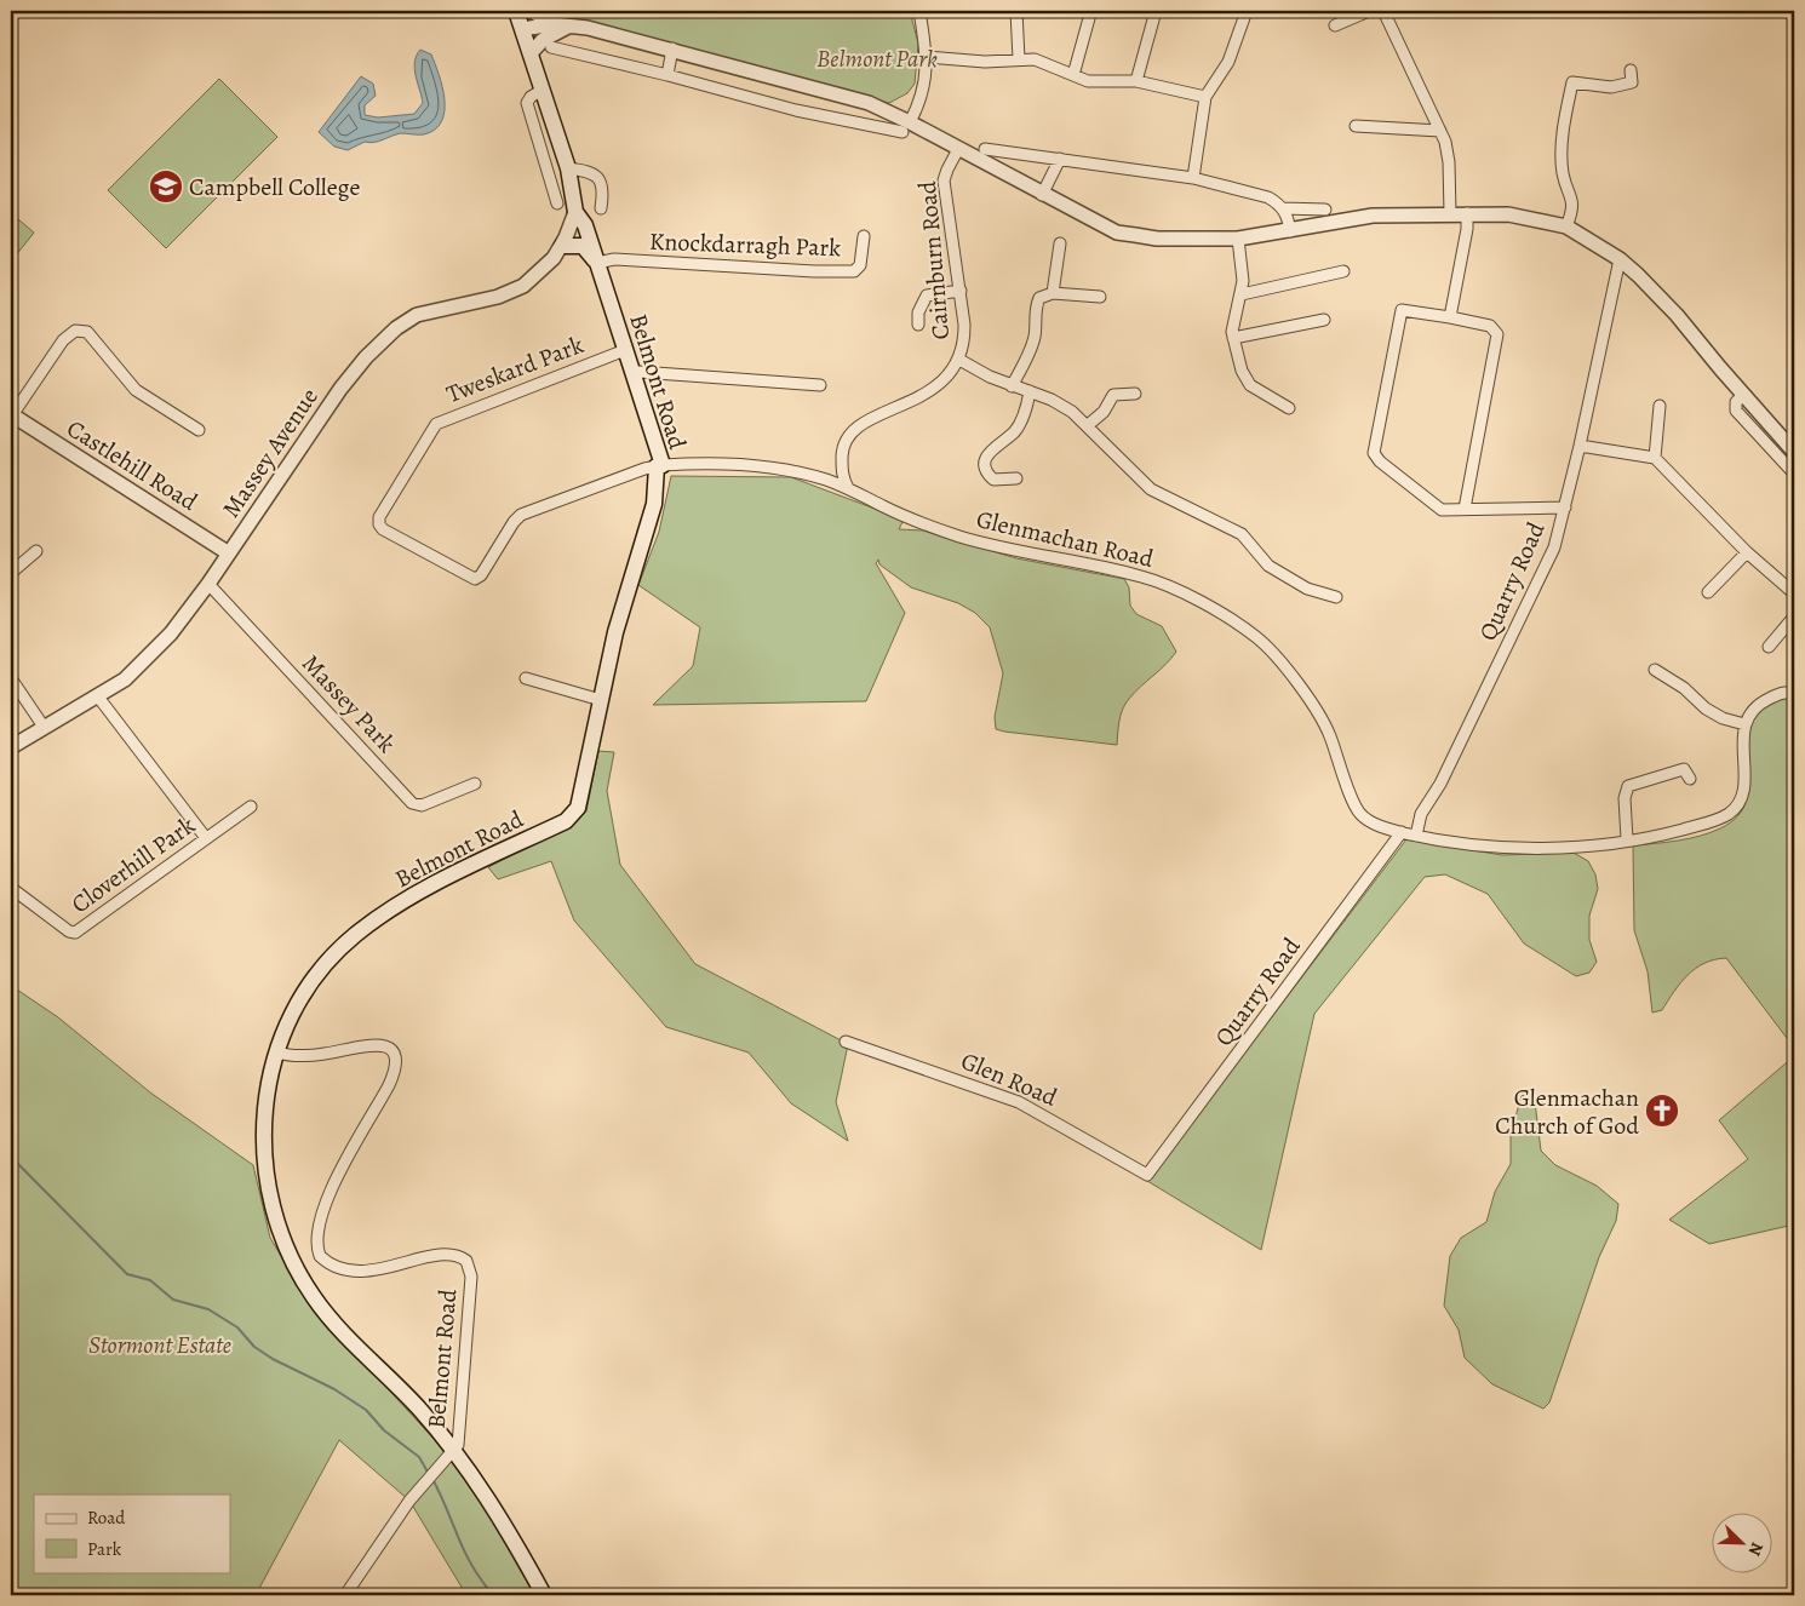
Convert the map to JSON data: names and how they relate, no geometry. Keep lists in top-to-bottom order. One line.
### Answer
{"streets":{"main road":["Belmont Road"],"street":["Knockdarragh Park","Cairnburn Road","Tweskard Park","Massey Avenue","Castlehill Road","Glenmachan Road","Quarry Road","Massey Park","Cloverhill Park","Glen Road"]},"crossings":[["Knockdarragh Park","Belmont Road"],["Cairnburn Road","Glenmachan Road"],["Tweskard Park","Belmont Road"],["Tweskard Park","Glenmachan Road"],["Belmont Road","Massey Avenue"],["Belmont Road","Glenmachan Road"],["Massey Avenue","Castlehill Road"],["Massey Avenue","Massey Park"],["Glenmachan Road","Quarry Road"],["Quarry Road","Glen Road"]],"parks":["Belmont Park","Stormont Estate"],"places":{"school or university":["Campbell College"],"church":["Glenmachan Church of God"]},"legend":["Road","Park"],"north":"bottom right"}
